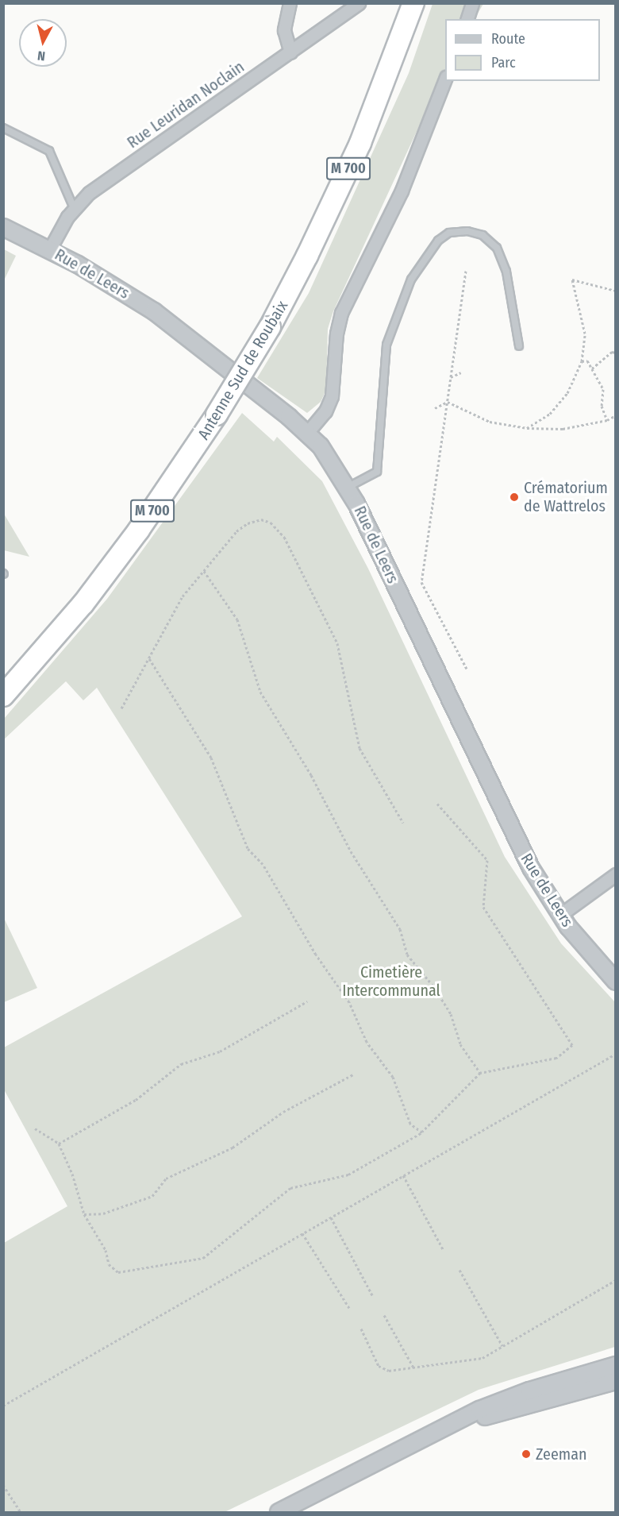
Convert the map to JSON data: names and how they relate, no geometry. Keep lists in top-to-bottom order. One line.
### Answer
{"streets":{"highway":["M 700","Antenne Sud de Roubaix"],"street":["Rue Leuridan Noclain","Rue de Leers"]},"crossings":[["Rue Leuridan Noclain","Rue de Leers"]],"parks":["Cimetière Intercommunal"],"places":["Crématorium de Wattrelos","Zeeman"],"legend":["Route","Parc"],"north":"bottom"}
